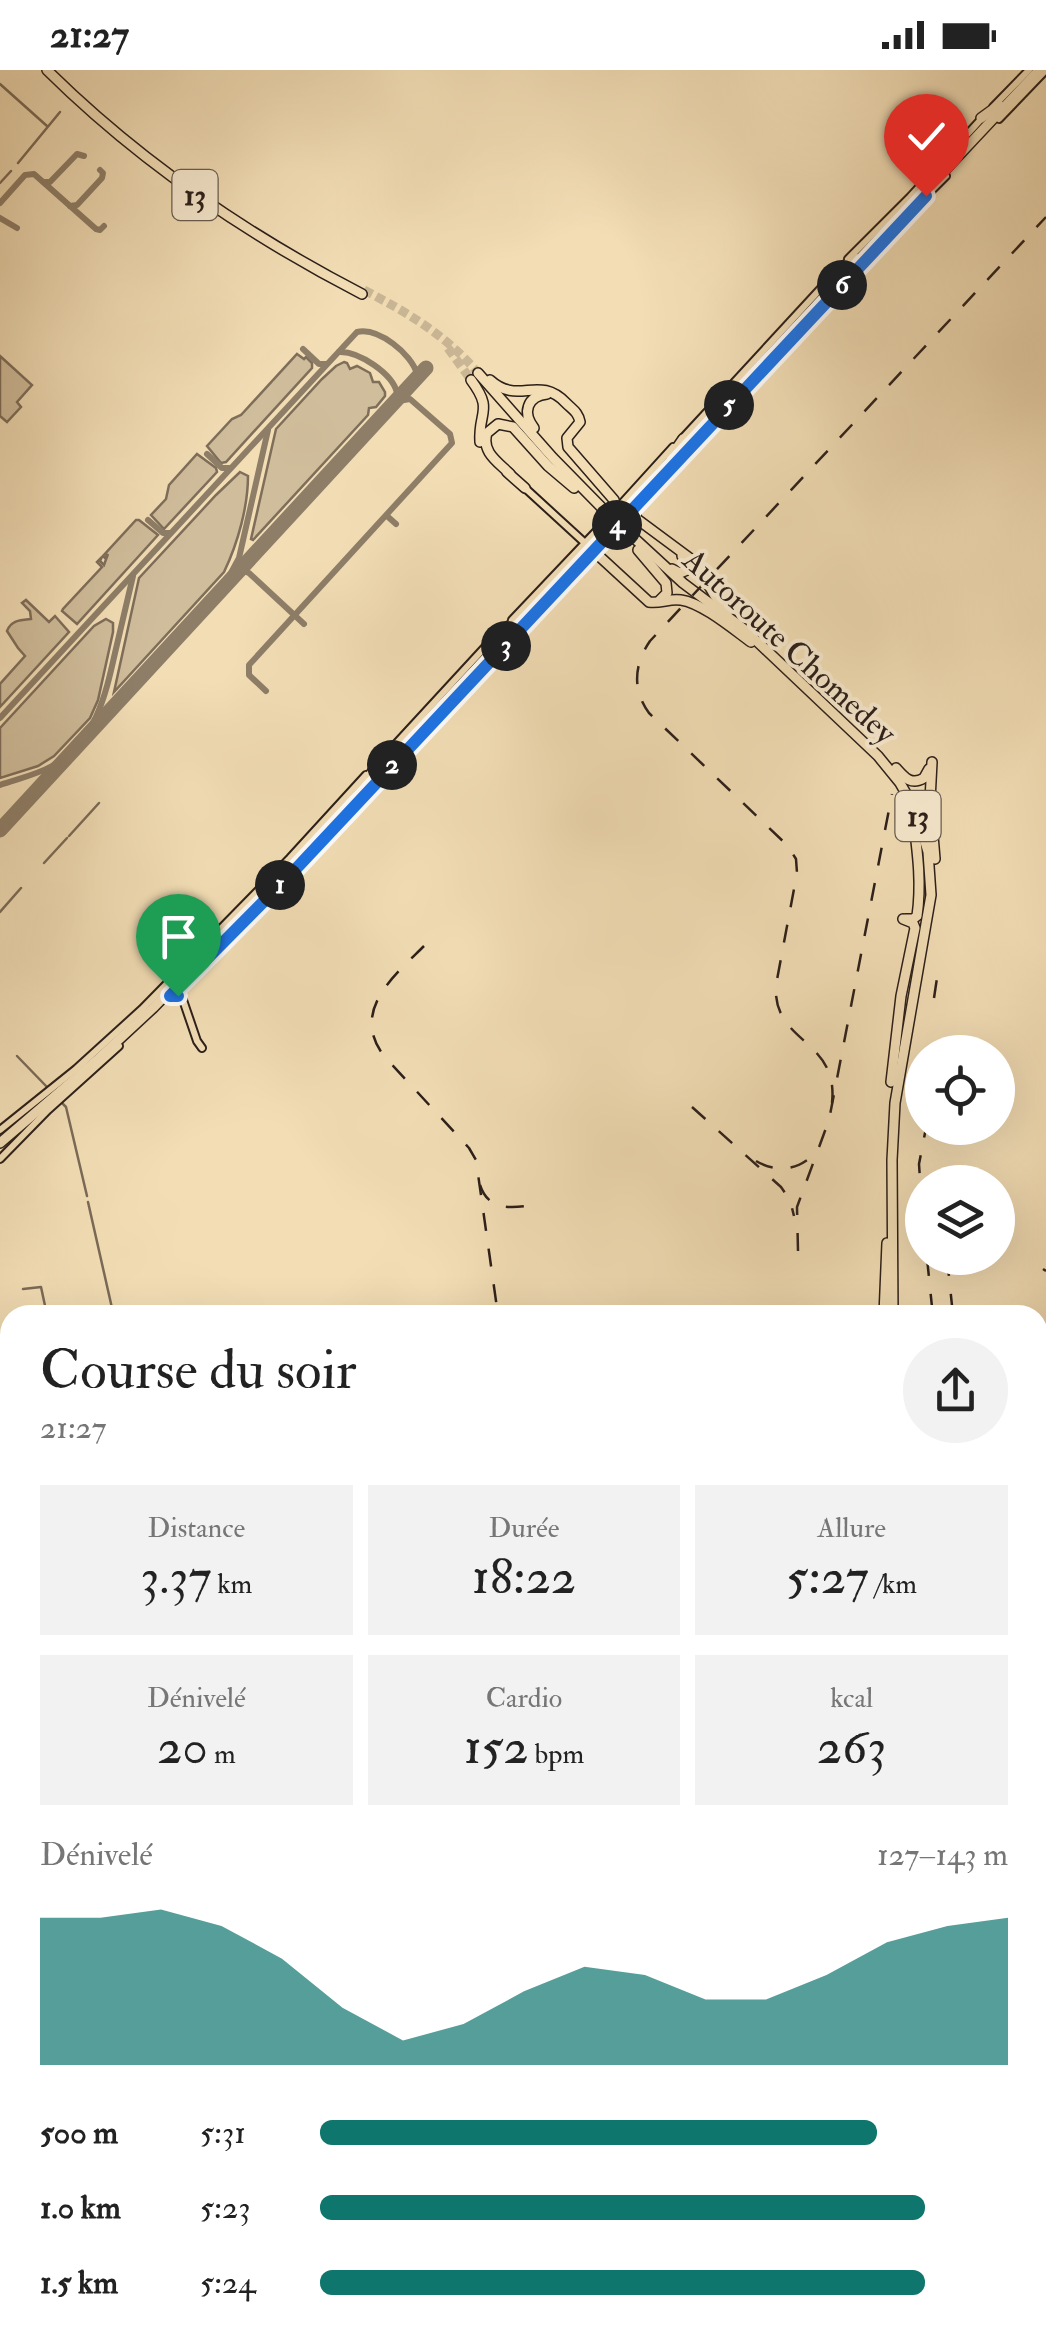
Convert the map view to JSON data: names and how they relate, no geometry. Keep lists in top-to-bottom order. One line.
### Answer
{"streets":{"highway":["13","Autoroute Chomedey"]},"page":{"status":"21:27","pins":["6","5","4","3","2","1"],"heading":["Course du soir","21:27"],"stats":[["Distance","3.37 km"],["Durée","18:22"],["Allure","5:27 /km"],["Dénivelé","20 m"],["Cardio","152 bpm"],["kcal","263"]],"chart":["Dénivelé","127–143 m"],"list":[{"name":"500 m","note":"5:31"},{"name":"1.0 km","note":"5:23"},{"name":"1.5 km","note":"5:24"}]}}
